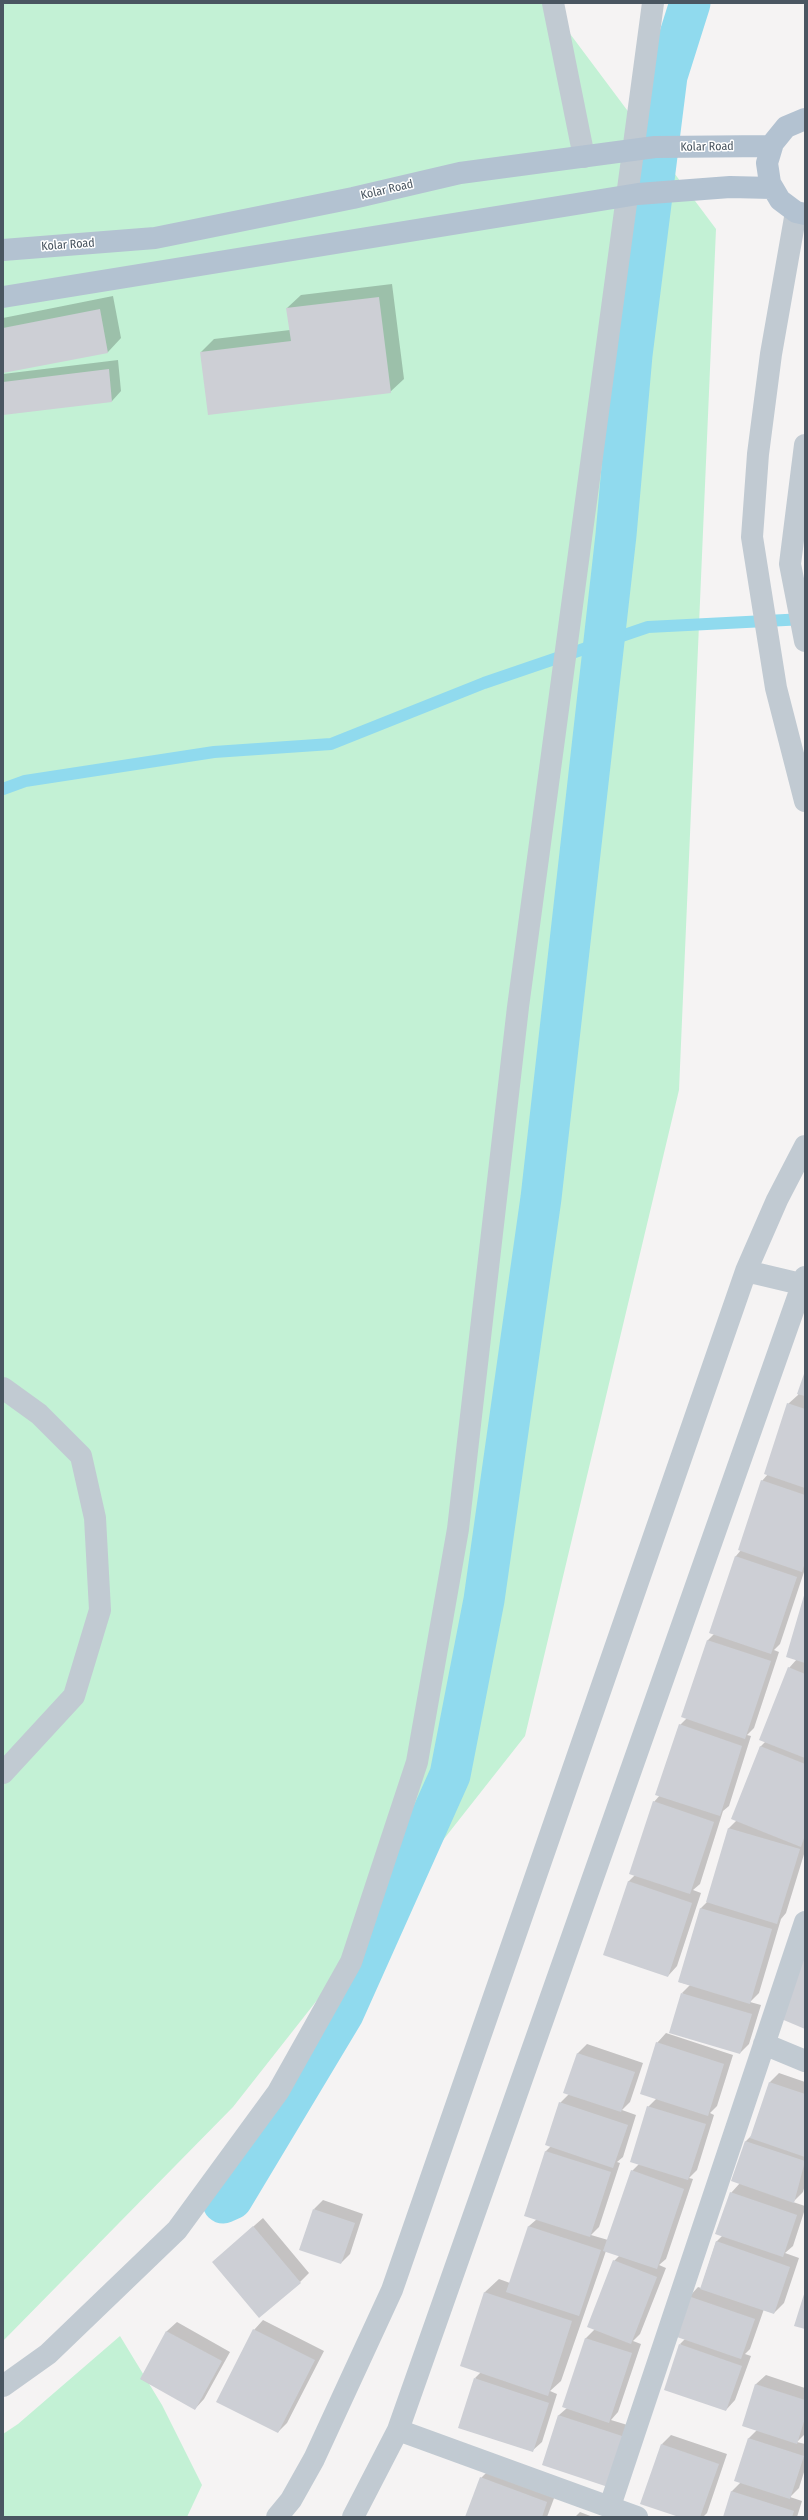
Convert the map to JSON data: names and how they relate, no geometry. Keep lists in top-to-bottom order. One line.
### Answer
{"streets":{"main road":["Kolar Road"]}}
